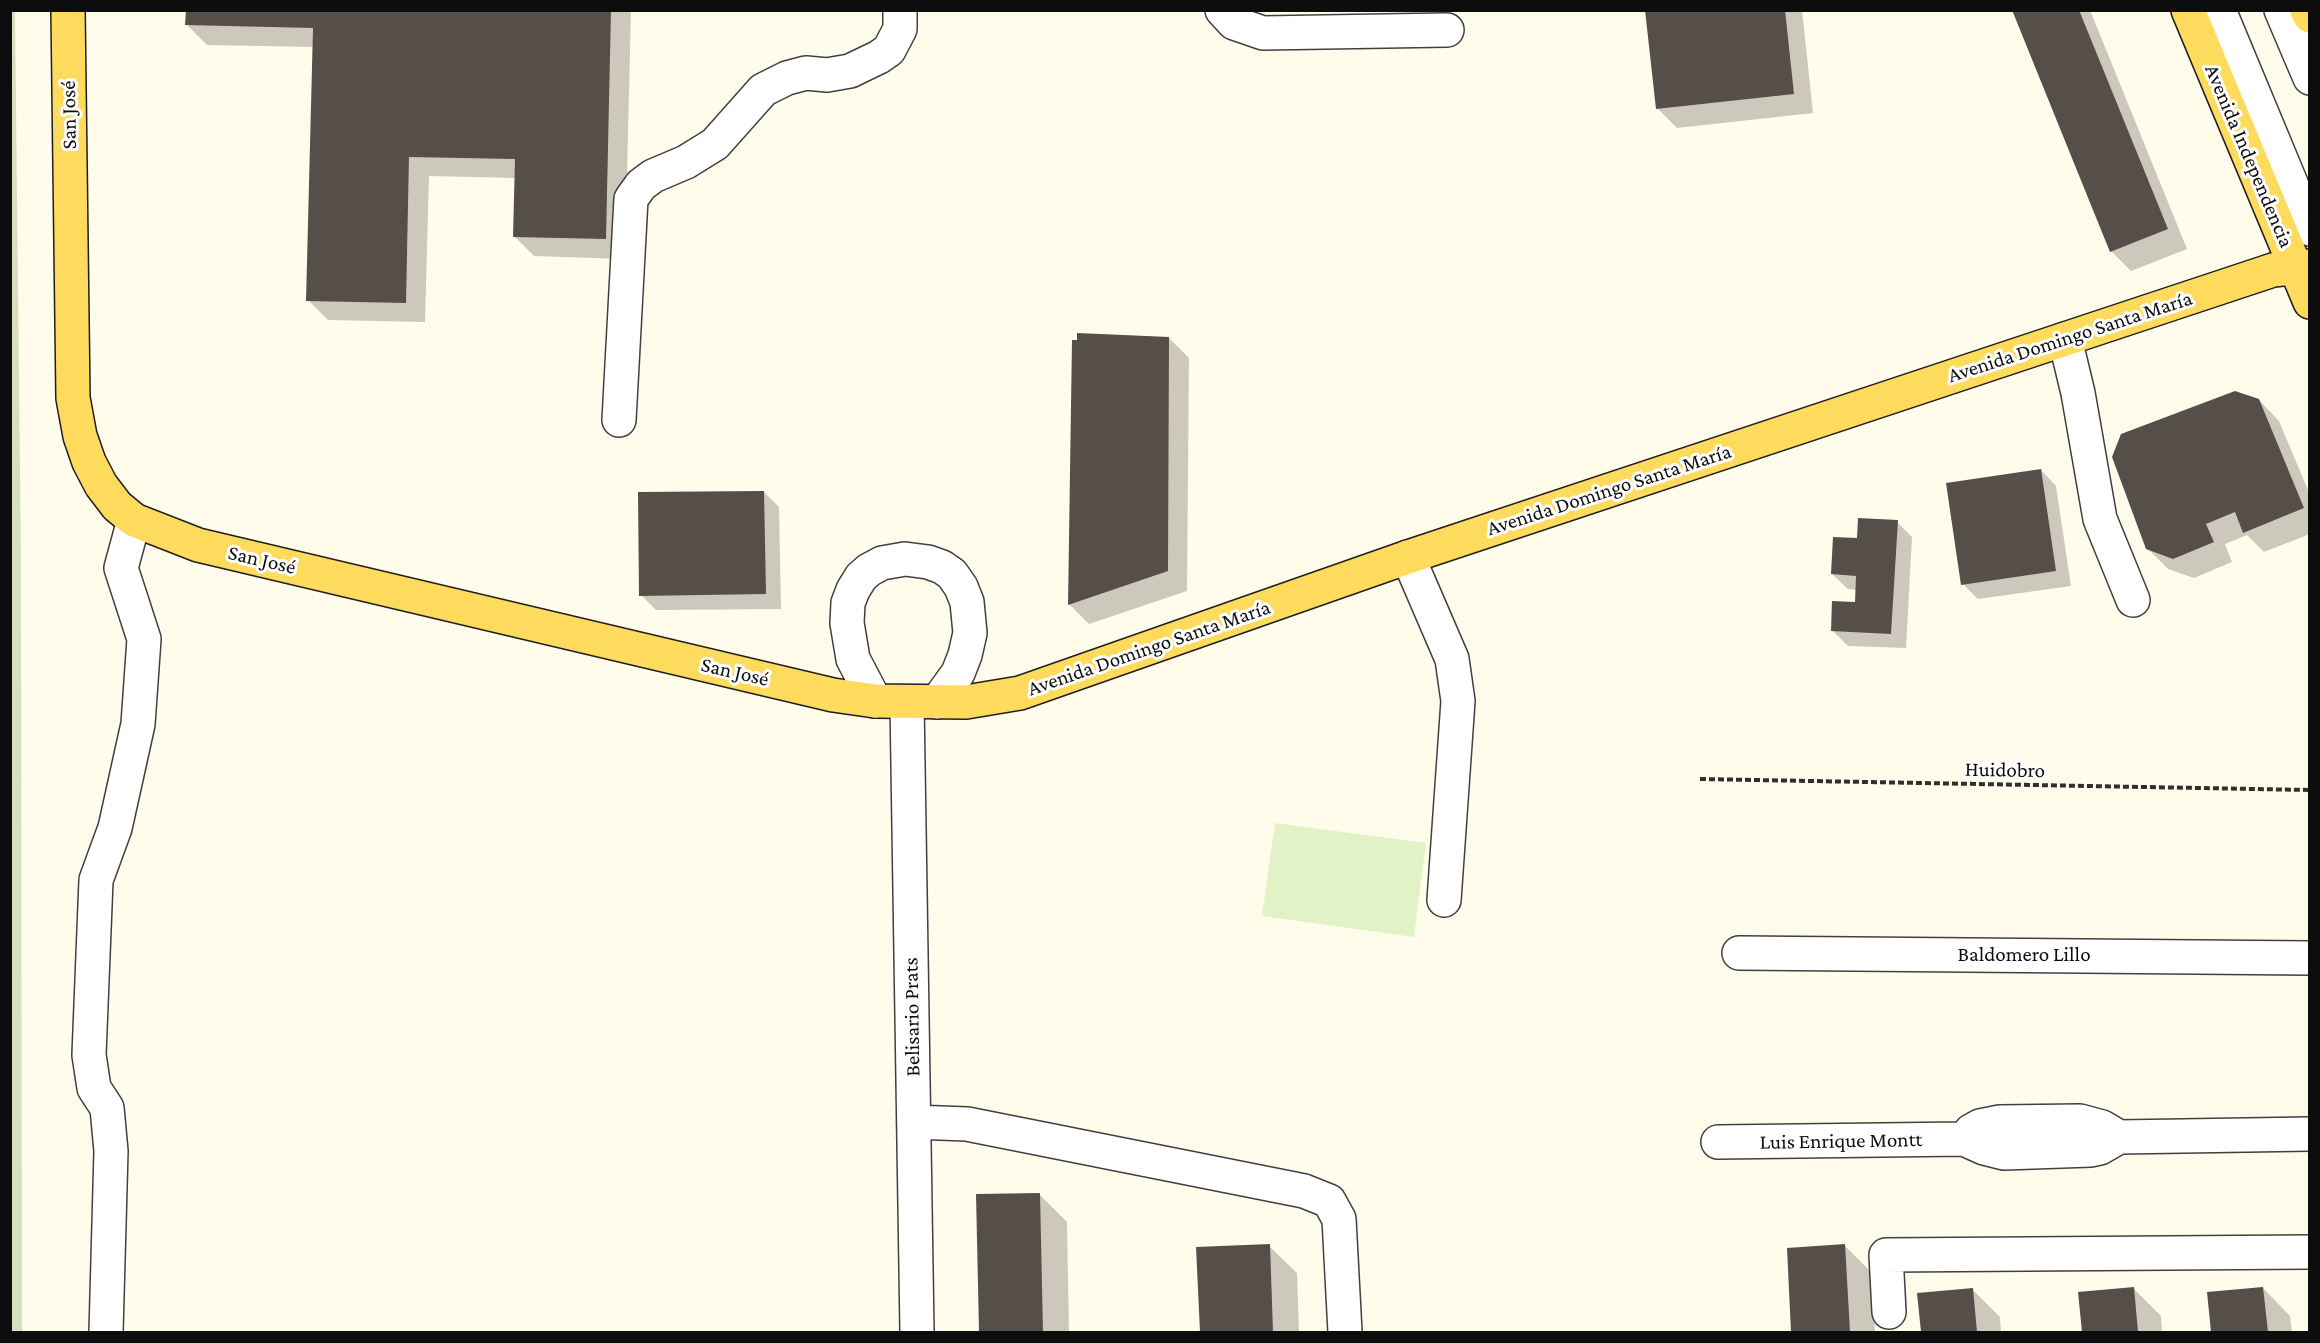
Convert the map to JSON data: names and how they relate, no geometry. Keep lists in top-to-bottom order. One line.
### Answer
{"streets":{"main road":["San José","Avenida Independencia","Avenida Domingo Santa María"],"street":["Baldomero Lillo","Belisario Prats","Luis Enrique Montt"],"path":["Huidobro"]},"crossings":[["San José","Avenida Domingo Santa María"],["San José","Belisario Prats"],["Avenida Independencia","Avenida Domingo Santa María"],["Avenida Domingo Santa María","Belisario Prats"]]}
